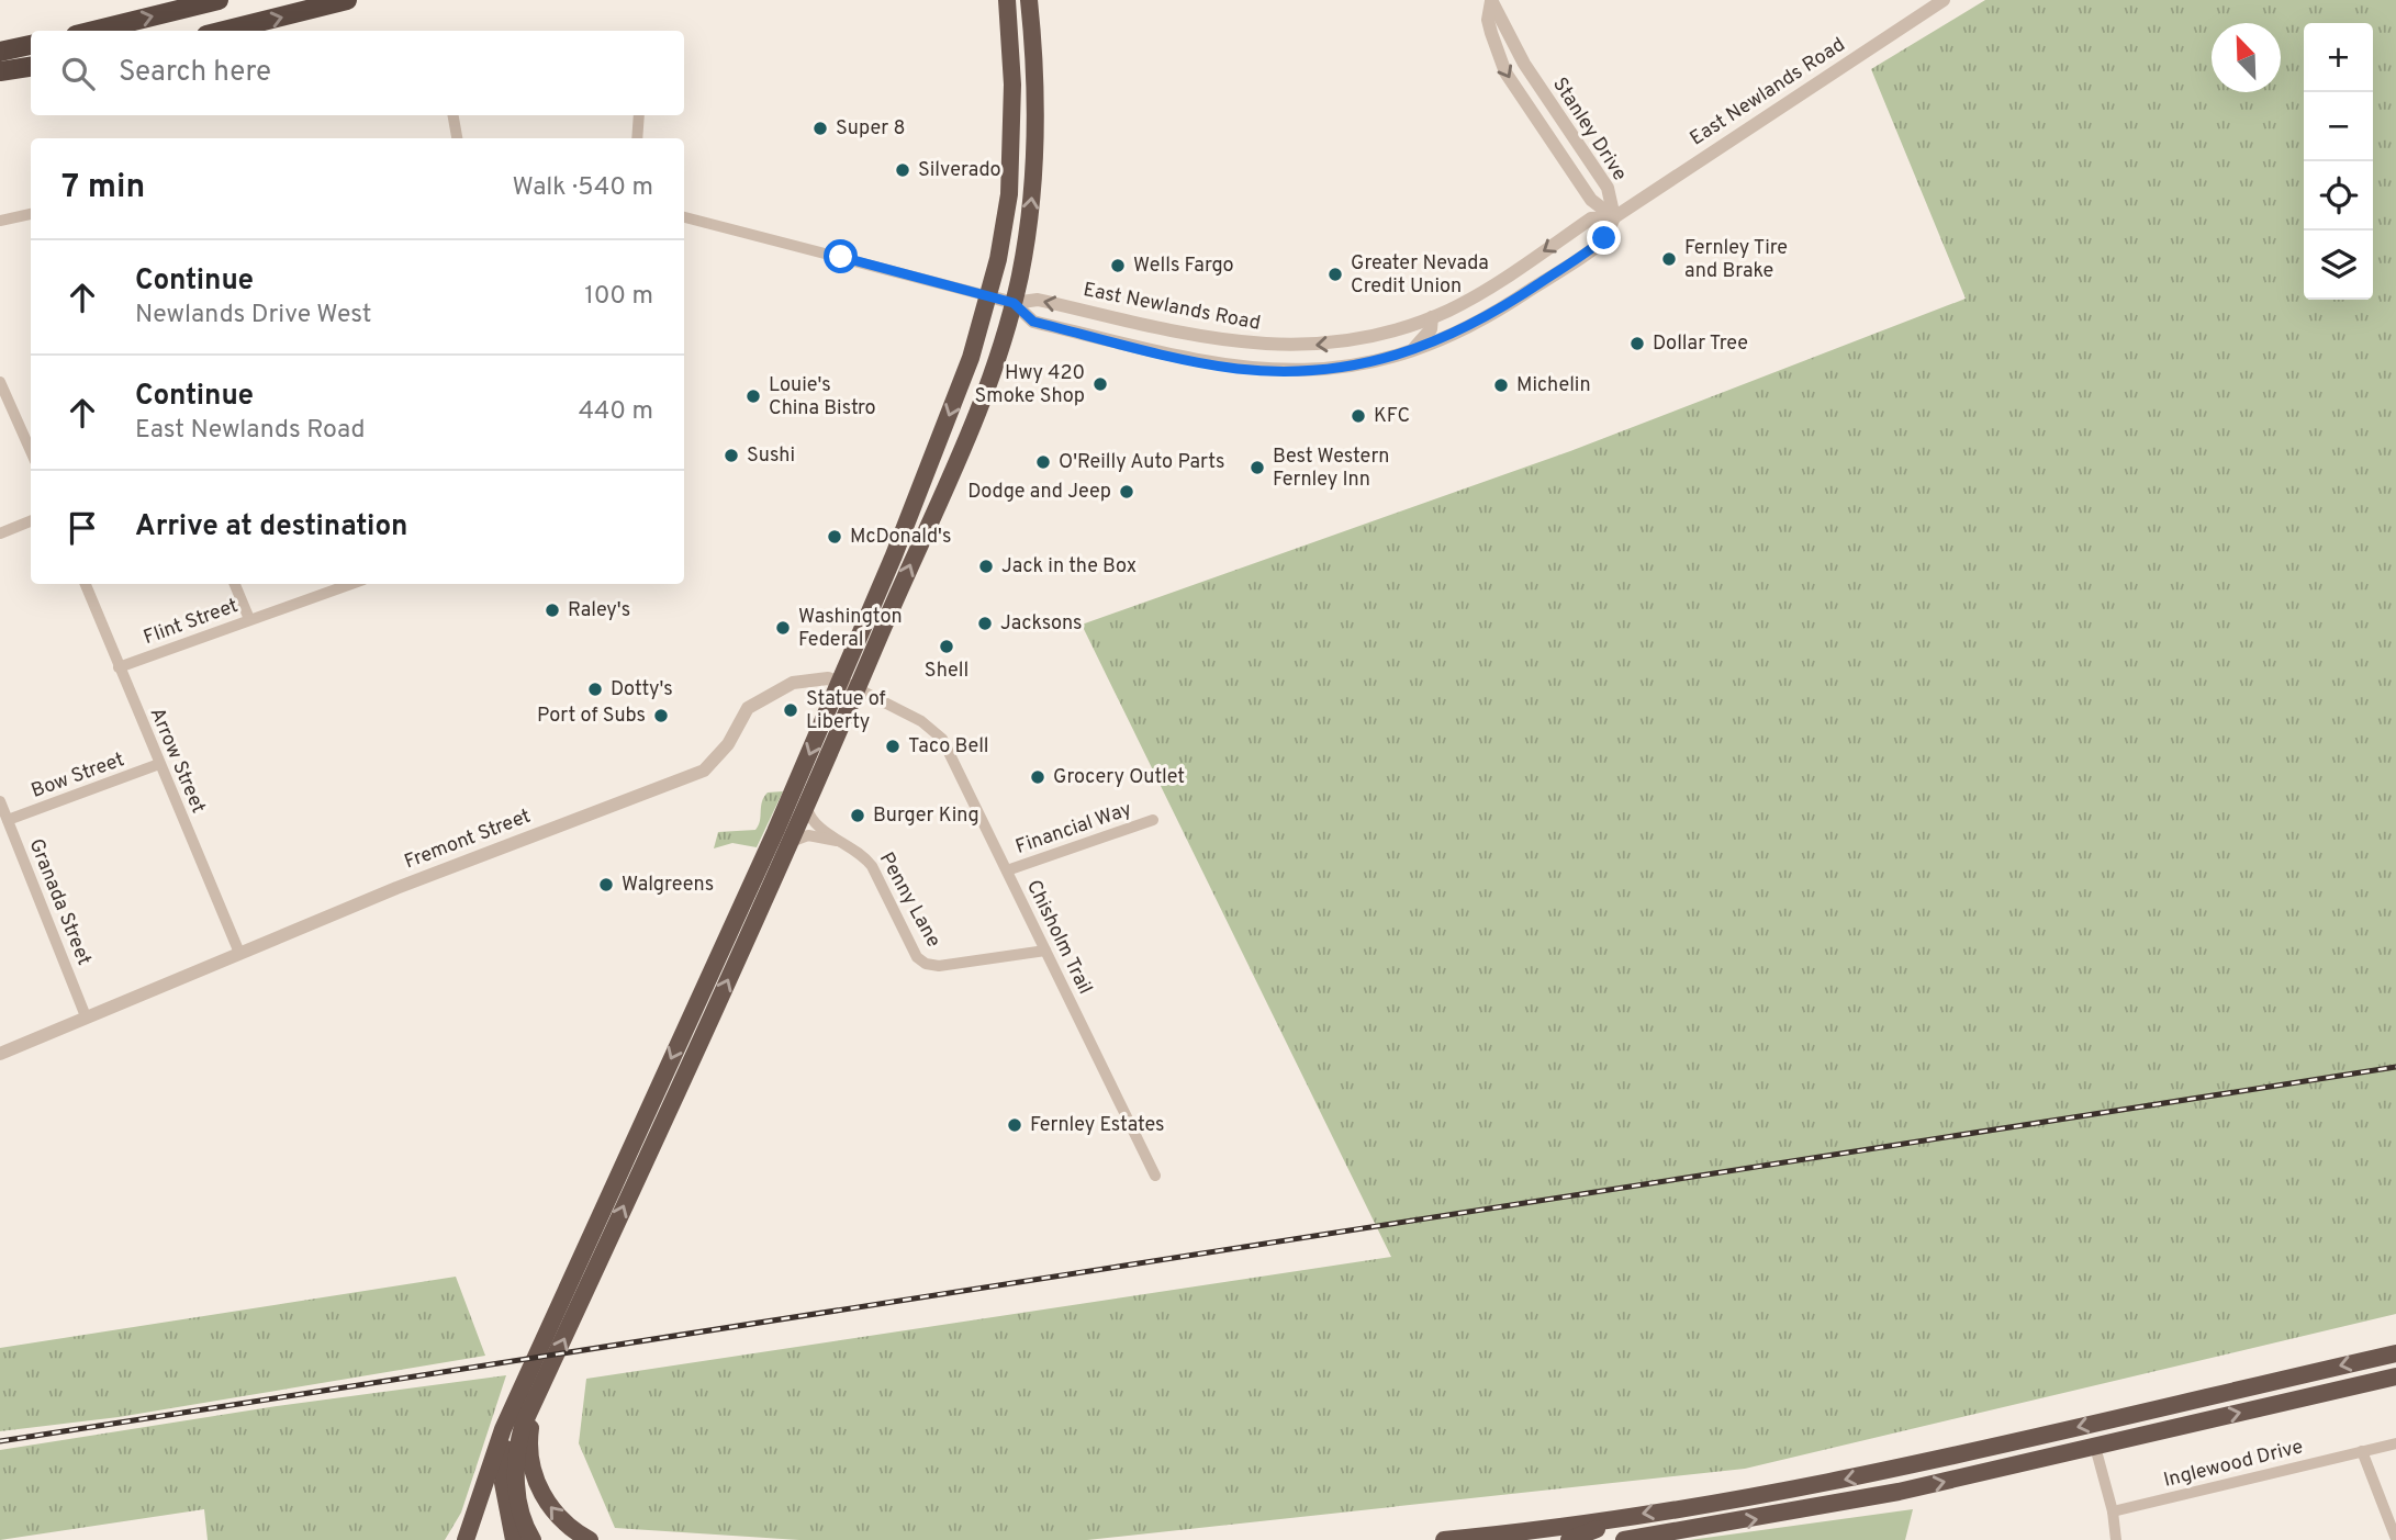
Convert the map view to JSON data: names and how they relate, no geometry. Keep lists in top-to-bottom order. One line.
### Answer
{"streets":{"street":["East Newlands Road","Stanley Drive","Flint Street","Arrow Street","Bow Street","Financial Way","Fremont Street","Penny Lane","Granada Street","Chisholm Trail","Inglewood Drive"]},"crossings":[["East Newlands Road","Stanley Drive"],["Flint Street","Arrow Street"],["Arrow Street","Bow Street"],["Arrow Street","Fremont Street"],["Bow Street","Granada Street"],["Financial Way","Chisholm Trail"],["Fremont Street","Granada Street"],["Fremont Street","Chisholm Trail"],["Penny Lane","Chisholm Trail"]],"places":["Super 8","Silverado","Fernley Tire and Brake","Wells Fargo","Greater Nevada Credit Union","Dollar Tree","Hwy 420 Smoke Shop","Michelin","Louie's China Bistro","KFC","Sushi","O'Reilly Auto Parts","Best Western Fernley Inn","Dodge and Jeep","McDonald's","Jack in the Box","Raley's","Jacksons","Washington Federal","Shell","Dotty's","Statue of Liberty","Port of Subs","Taco Bell","Grocery Outlet","Burger King","Walgreens","Fernley Estates"],"north":"top left","page":{"map_buttons":["+","−"],"search":"Search here","heading":["7 min","Walk · 540 m"],"list":[["Continue","Newlands Drive West","100 m"],["Continue","East Newlands Road","440 m"],"Arrive at destination"]}}
